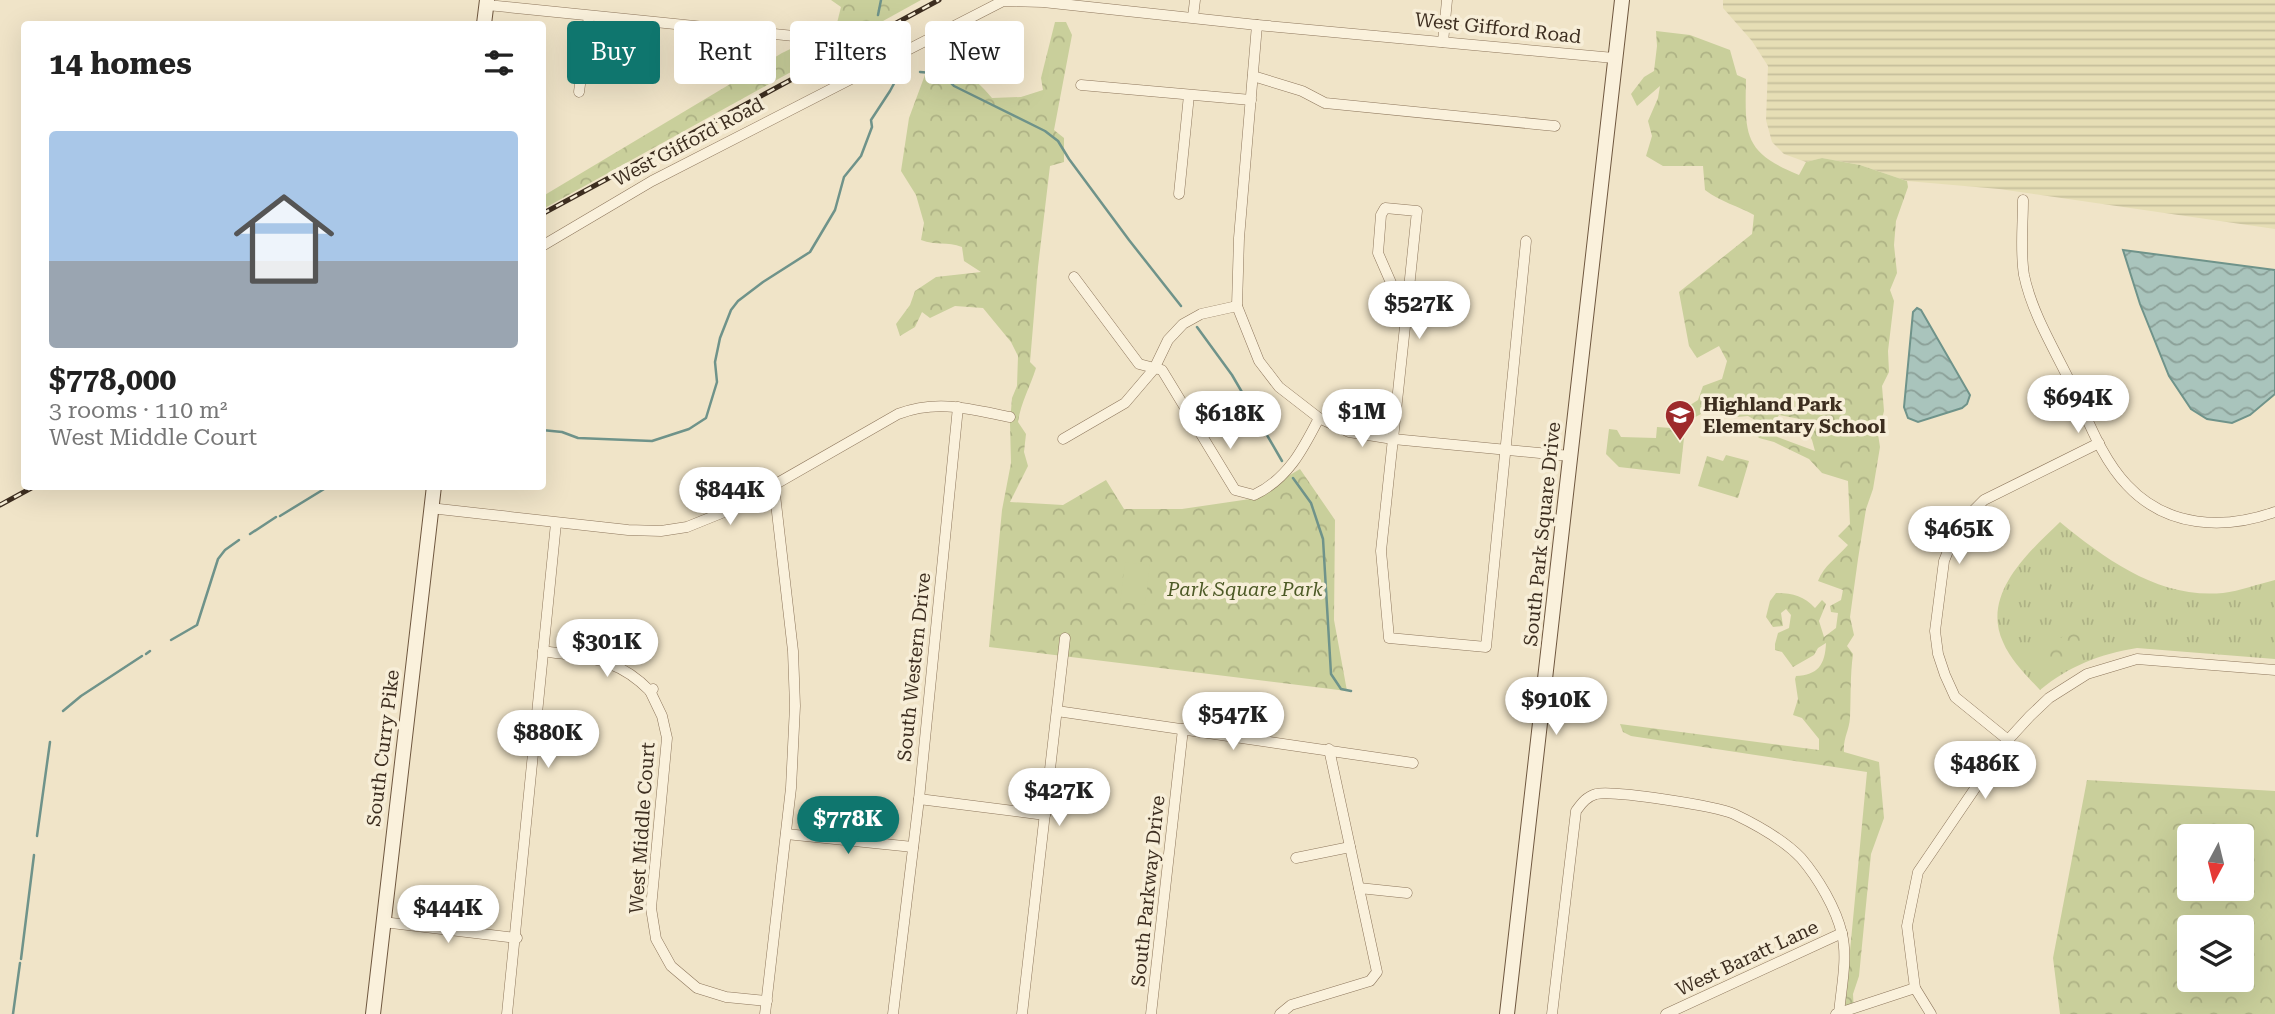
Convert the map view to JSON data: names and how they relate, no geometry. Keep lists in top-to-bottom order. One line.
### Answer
{"streets":{"street":["West Gifford Road","South Park Square Drive","South Western Drive","South Curry Pike","West Middle Court","South Parkway Drive","West Baratt Lane"]},"crossings":[["West Gifford Road","South Park Square Drive"]],"parks":["Park Square Park"],"places":{"school or university":["Highland Park Elementary School"]},"north":"bottom","page":{"chip":["Buy","Rent","Filters","New"],"heading":"14 homes","list":[{"name":"$778,000","note":"3 rooms · 110 m² · West Middle Court"}],"price":["$527K","$694K","$1M","$618K","$844K","$465K","$301K","$910K","$547K","$880K","$486K","$427K","$778K","$444K"]}}
